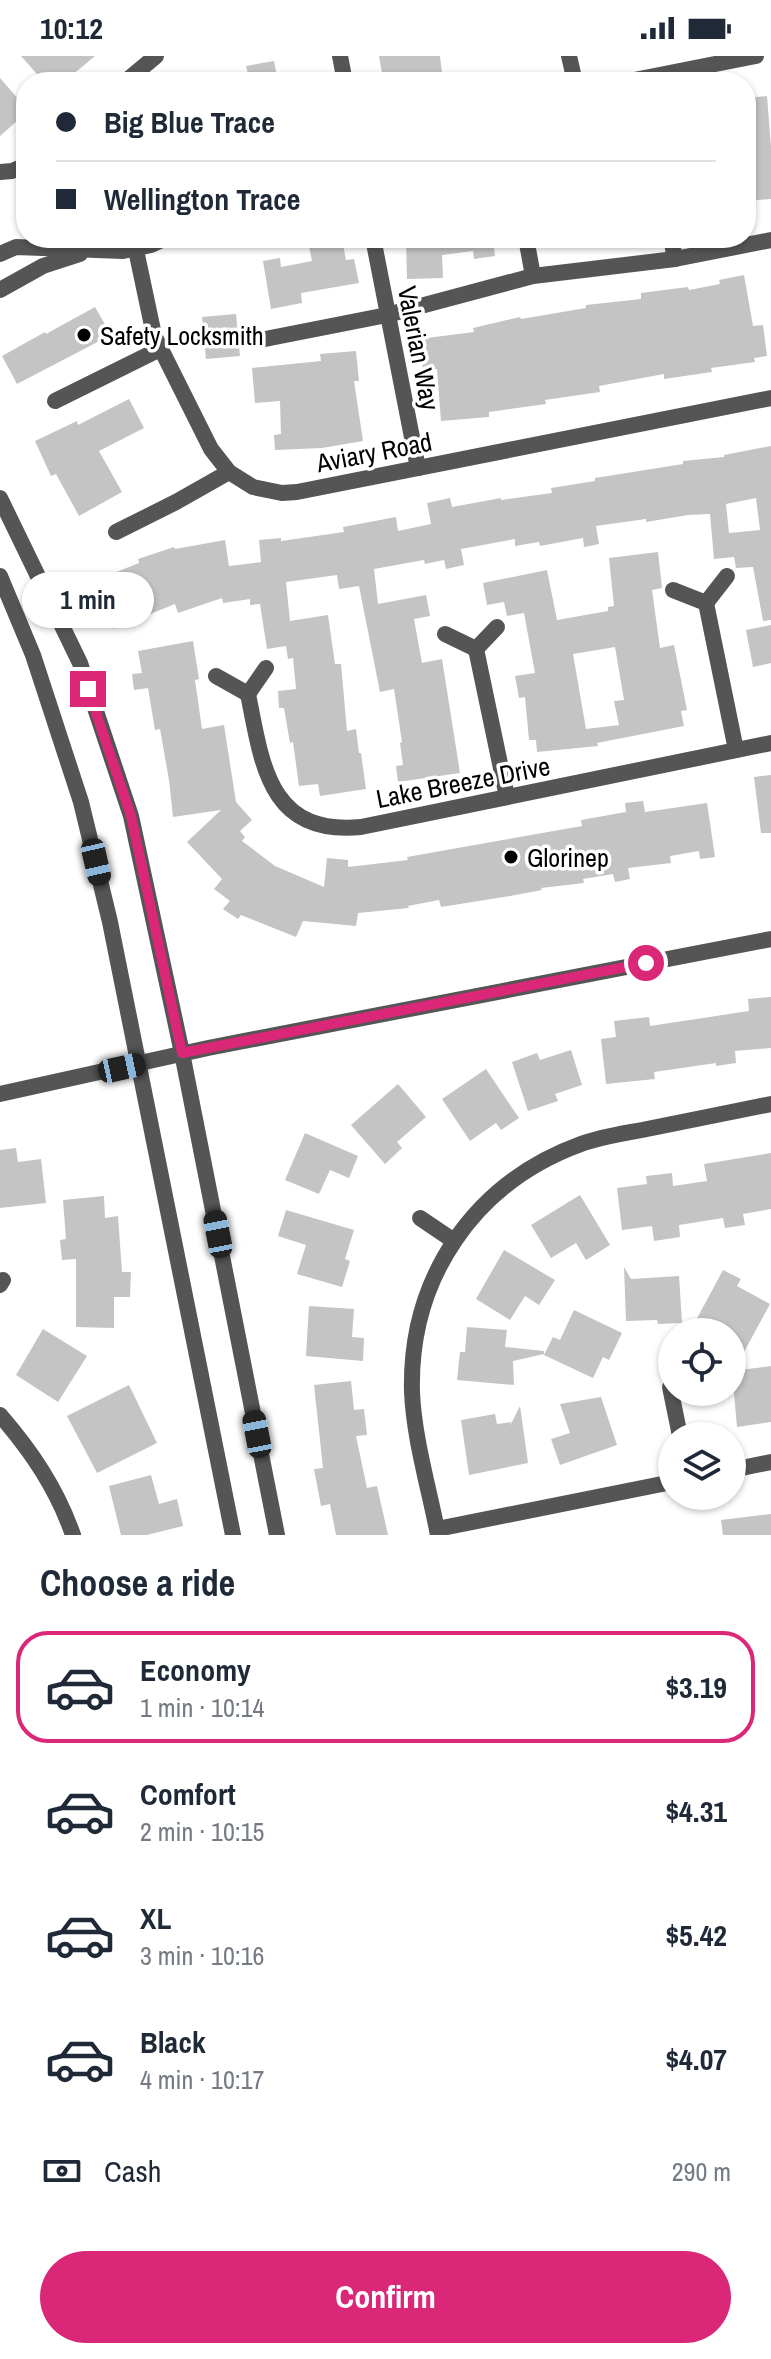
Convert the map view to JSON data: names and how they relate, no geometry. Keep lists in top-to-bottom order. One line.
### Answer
{"streets":{"street":["Valerian Way","Aviary Road","Lake Breeze Drive"]},"crossings":[["Valerian Way","Aviary Road"]],"places":["Safety Locksmith","Glorinep"],"page":{"status":"10:12","banner":["Big Blue Trace","Wellington Trace"],"bubble":"1 min","heading":"Choose a ride","list":[{"name":"Economy","note":"1 min · 10:14","value":"$3.19"},{"name":"Comfort","note":"2 min · 10:15","value":"$4.31"},{"name":"XL","note":"3 min · 10:16","value":"$5.42"},{"name":"Black","note":"4 min · 10:17","value":"$4.07"}],"pay":["Cash","290 m"],"buttons":"Confirm"}}
